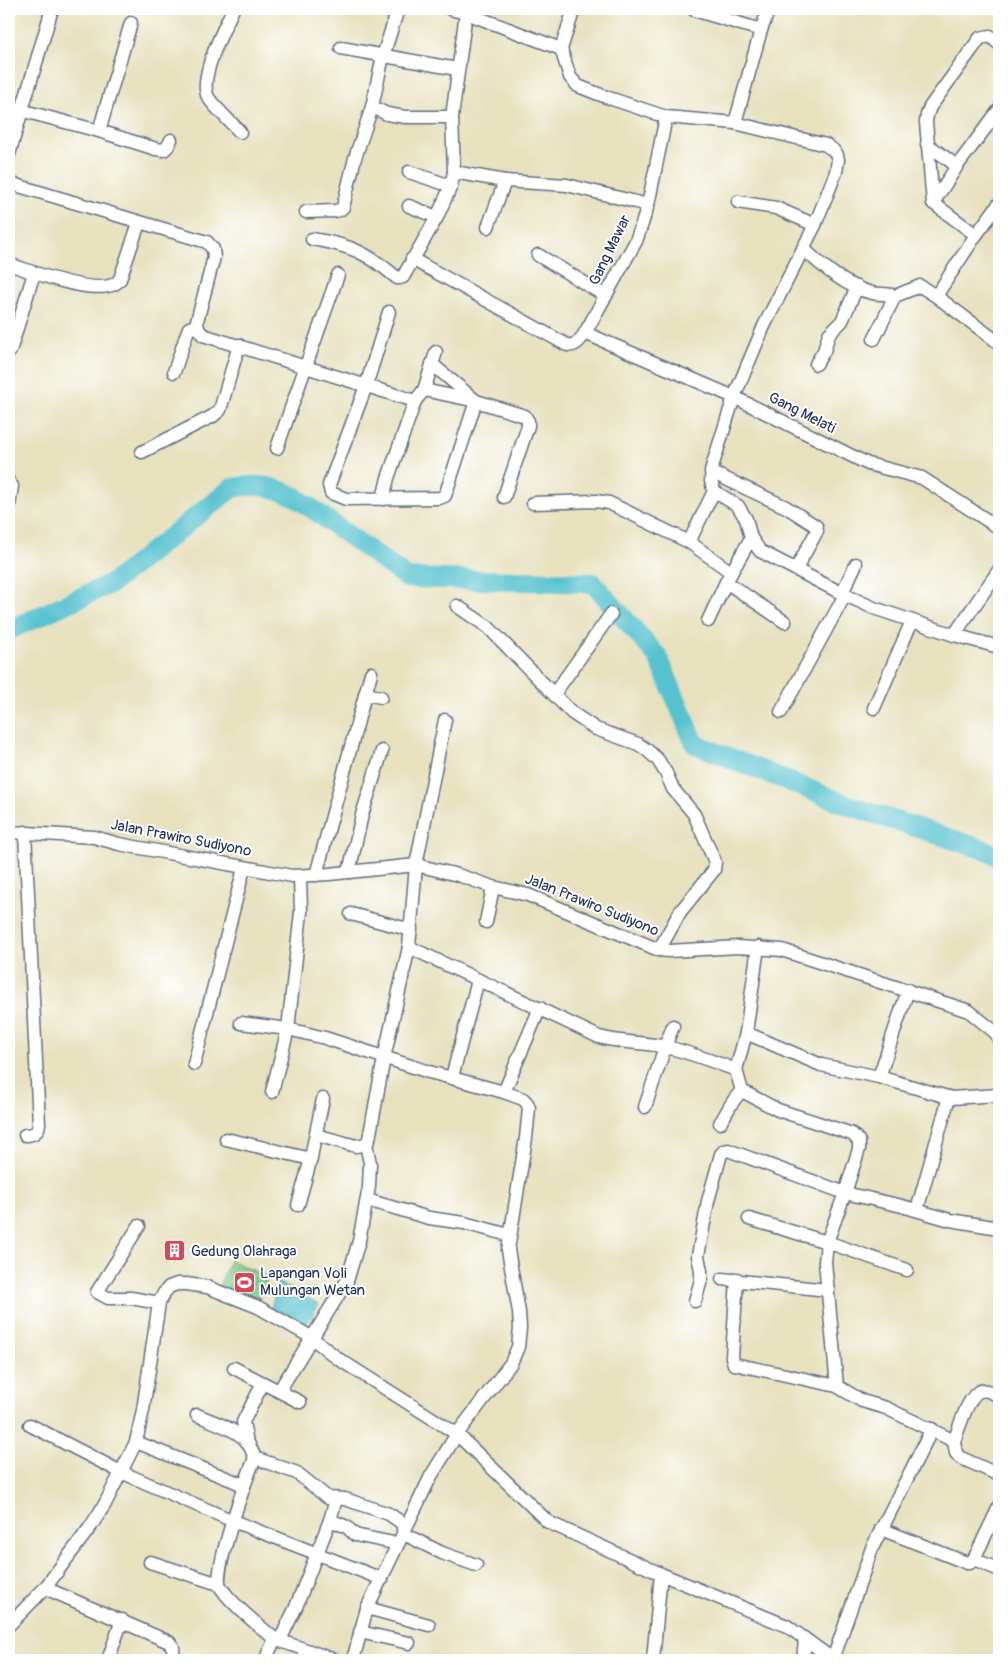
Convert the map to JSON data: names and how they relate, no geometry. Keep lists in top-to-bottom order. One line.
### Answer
{"streets":{"street":["Gang Mawar","Gang Melati","Jalan Prawiro Sudiyono"]},"crossings":[["Gang Mawar","Gang Melati"]],"places":{"building":["Gedung Olahraga"],"sports":["Lapangan Voli Mulungan Wetan"]}}
